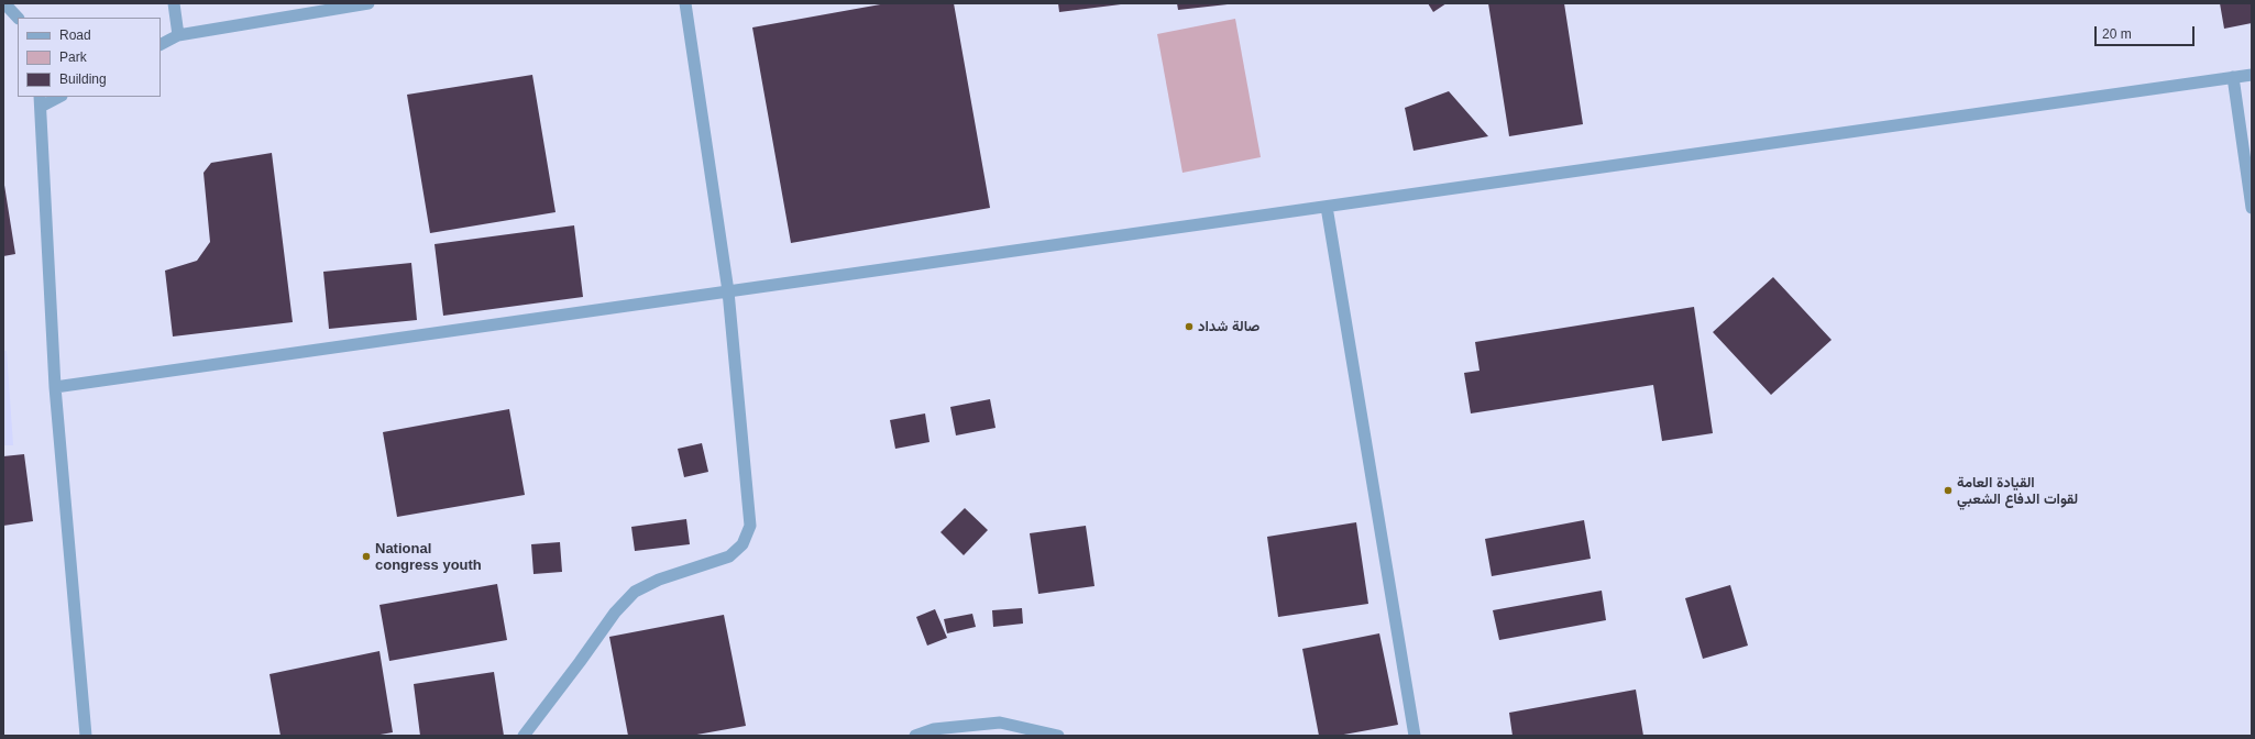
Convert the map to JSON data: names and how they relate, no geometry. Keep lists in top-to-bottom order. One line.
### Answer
{"places":["صالة شداد","القيادة العامة لقوات الدفاع الشعبي","National congress youth"],"legend":["Road","Park","Building"],"scale_bar":"20 m"}
